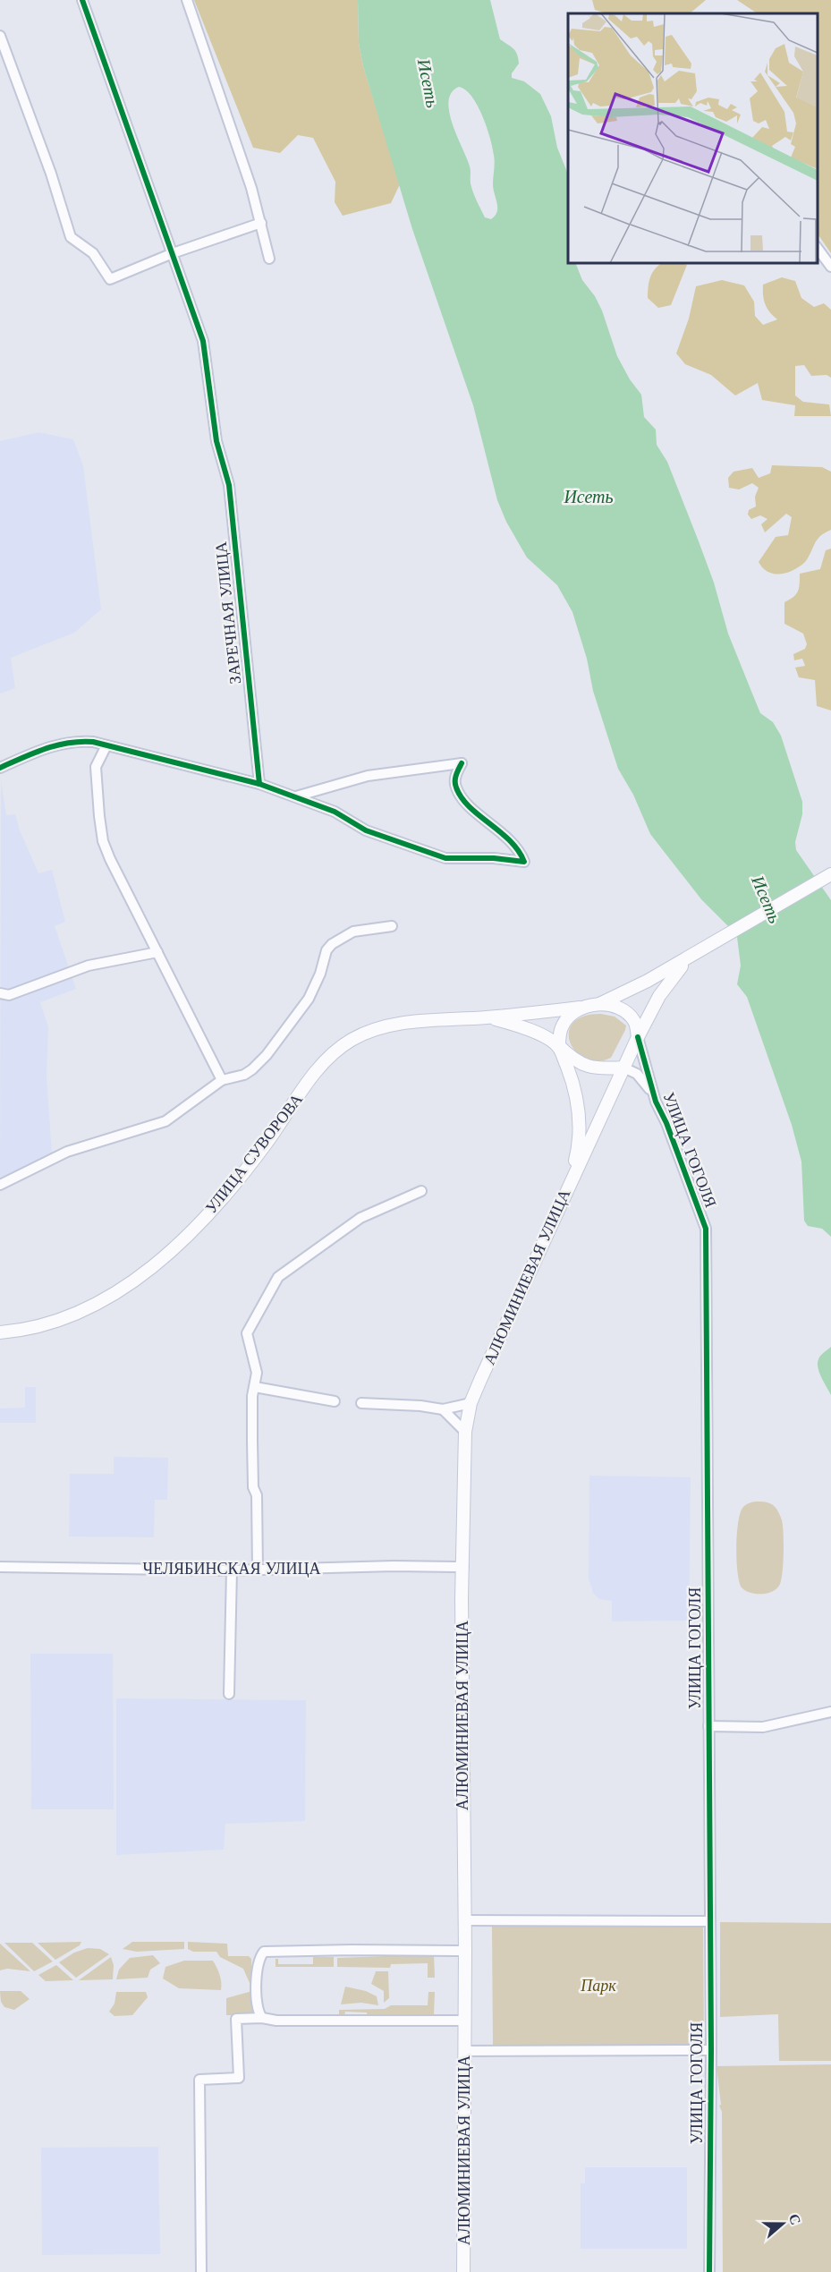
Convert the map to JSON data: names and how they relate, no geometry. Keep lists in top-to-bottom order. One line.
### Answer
{"streets":{"main road":["УЛИЦА СУВОРОВА","АЛЮМИНИЕВАЯ УЛИЦА"],"street":["ЗАРЕЧНАЯ УЛИЦА","УЛИЦА ГОГОЛЯ","ЧЕЛЯБИНСКАЯ УЛИЦА"]},"crossings":[["УЛИЦА ГОГОЛЯ","УЛИЦА СУВОРОВА"],["АЛЮМИНИЕВАЯ УЛИЦА","ЧЕЛЯБИНСКАЯ УЛИЦА"]],"water":["Исеть"],"parks":["Парк"],"north":"right"}
